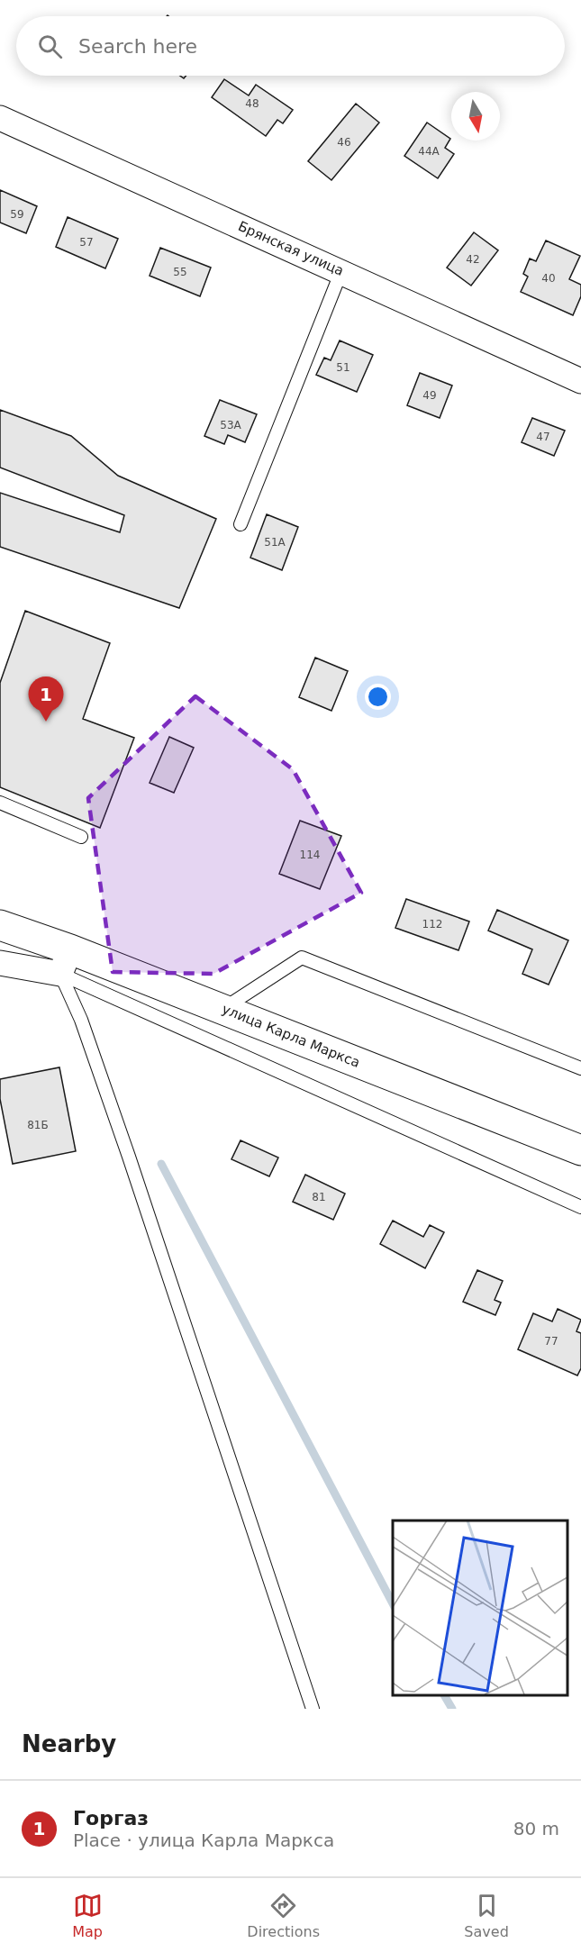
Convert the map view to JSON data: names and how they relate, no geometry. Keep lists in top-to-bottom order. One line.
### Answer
{"streets":{"main road":["улица Карла Маркса"],"street":["Брянская улица"]},"house_numbers":["48","46","44А","59","57","42","55","40","51","49","53А","47","51А","114","112","81Б","81","77"],"north":"bottom","page":{"search":"Search here","pins":"1","heading":"Nearby","list":[{"mark":"1","name":"Горгаз","note":"Place · улица Карла Маркса","value":"80 m"}],"nav":["Map","Directions","Saved"]}}
